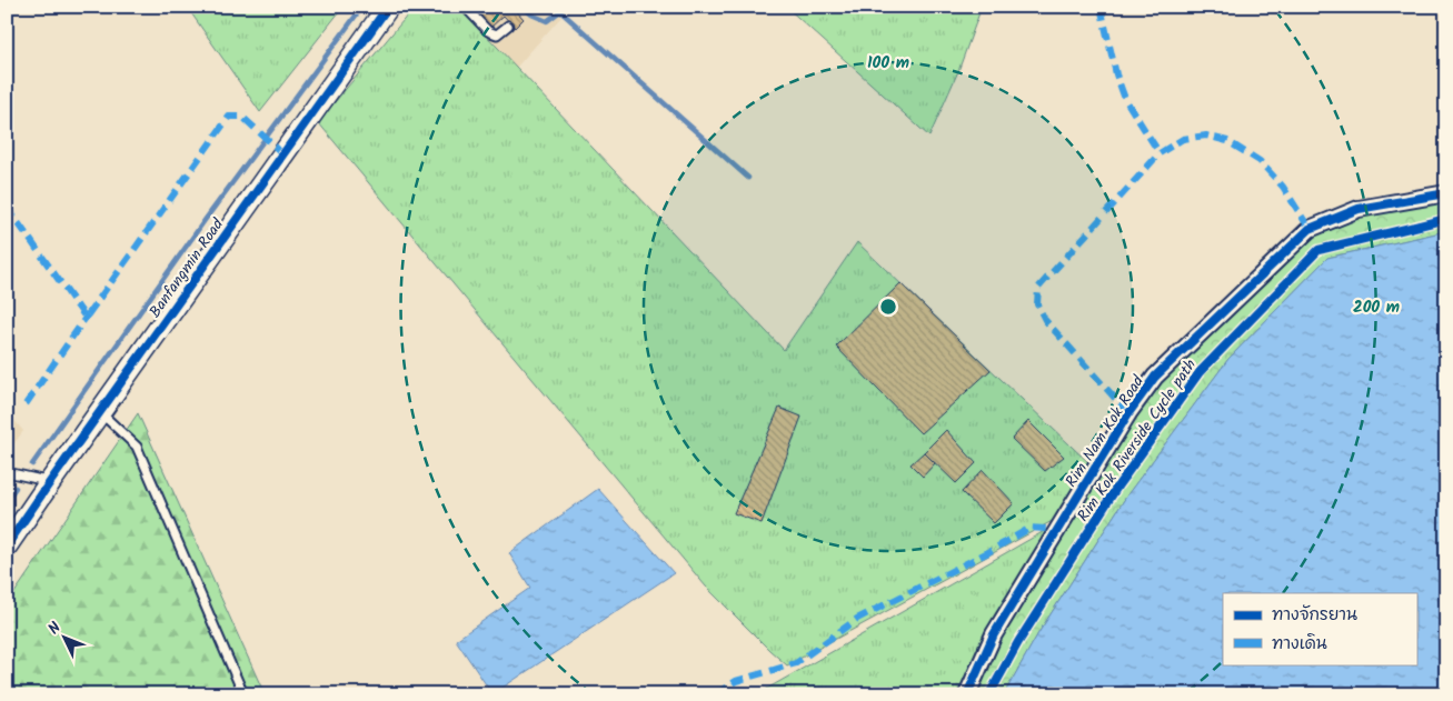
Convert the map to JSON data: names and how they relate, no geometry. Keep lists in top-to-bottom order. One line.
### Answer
{"streets":{"street":["Banfangmin Road","Rim Nam Kok Road"],"cycle path":["Rim Kok Riverside Cycle path"]},"legend":["ทางจักรยาน","ทางเดิน"],"north":"top left","rings":["100 m","200 m"]}
